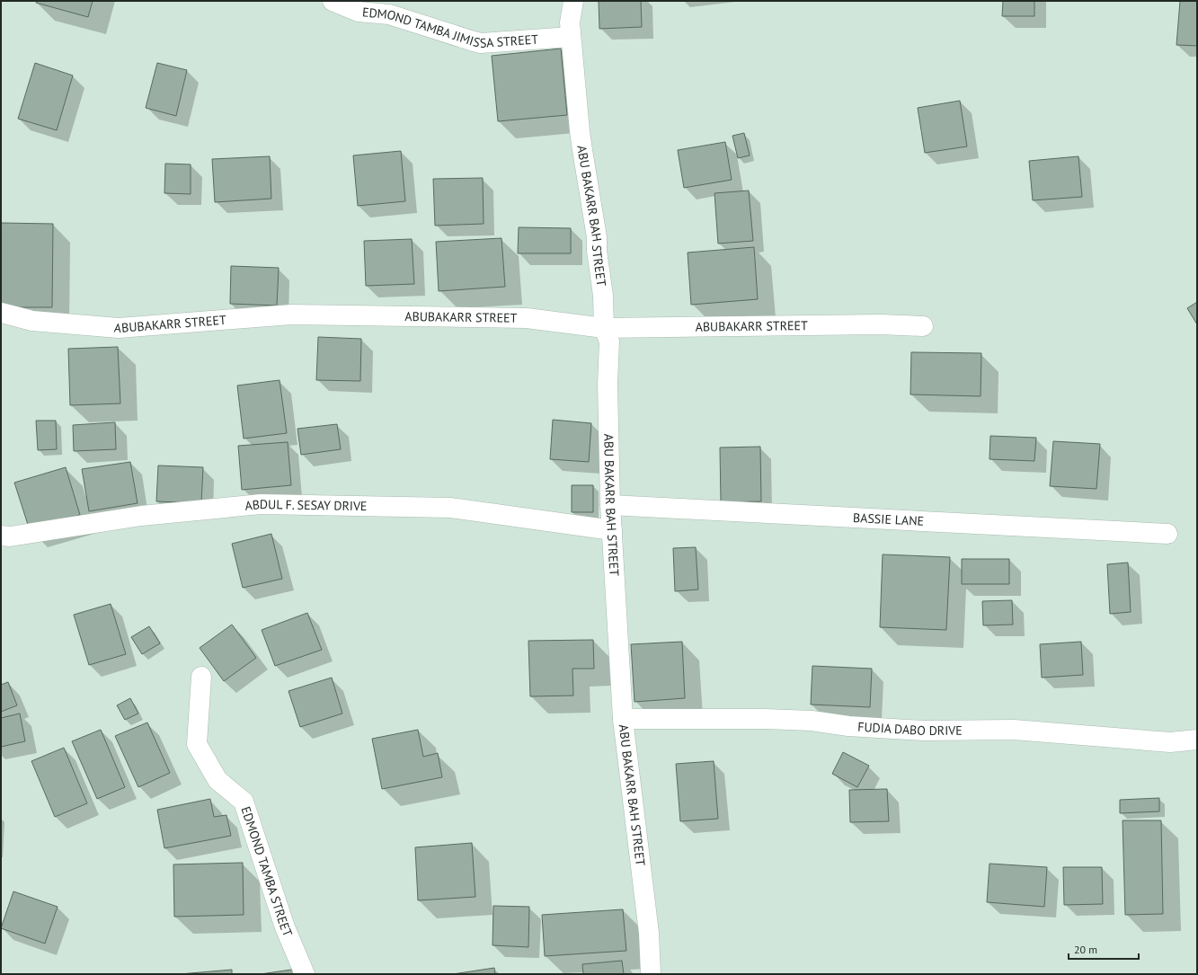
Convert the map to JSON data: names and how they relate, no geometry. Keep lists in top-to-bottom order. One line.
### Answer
{"streets":{"street":["EDMOND TAMBA JIMISSA STREET","ABU BAKARR BAH STREET","ABUBAKARR STREET","ABDUL F. SESAY DRIVE","BASSIE LANE","FUDIA DABO DRIVE","EDMOND TAMBA STREET"]},"crossings":[["EDMOND TAMBA JIMISSA STREET","ABU BAKARR BAH STREET"],["ABU BAKARR BAH STREET","ABUBAKARR STREET"],["ABU BAKARR BAH STREET","ABDUL F. SESAY DRIVE"],["ABU BAKARR BAH STREET","BASSIE LANE"],["ABU BAKARR BAH STREET","FUDIA DABO DRIVE"]],"scale_bar":"20 m"}
